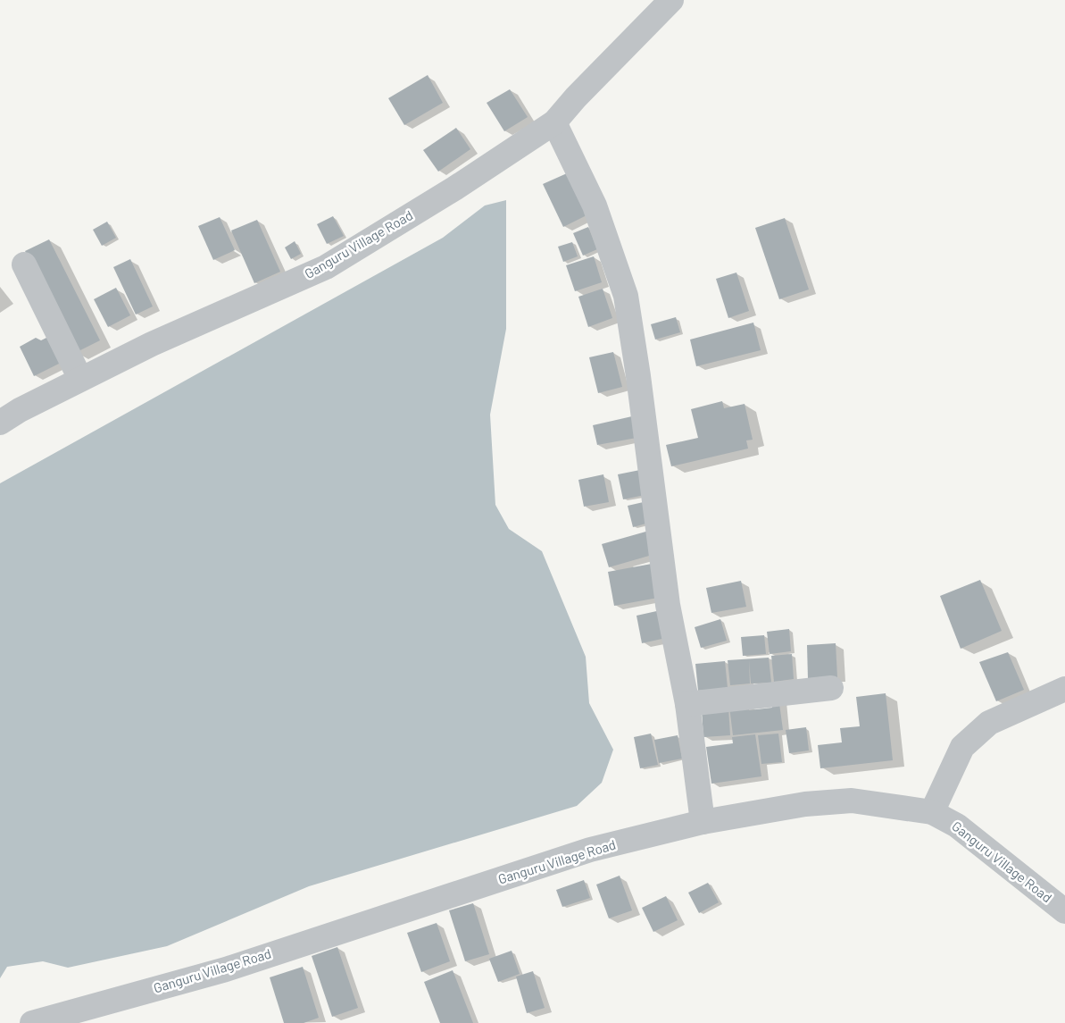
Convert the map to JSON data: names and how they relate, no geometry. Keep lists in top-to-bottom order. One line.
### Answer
{"streets":{"street":["Ganguru Village Road"]}}
